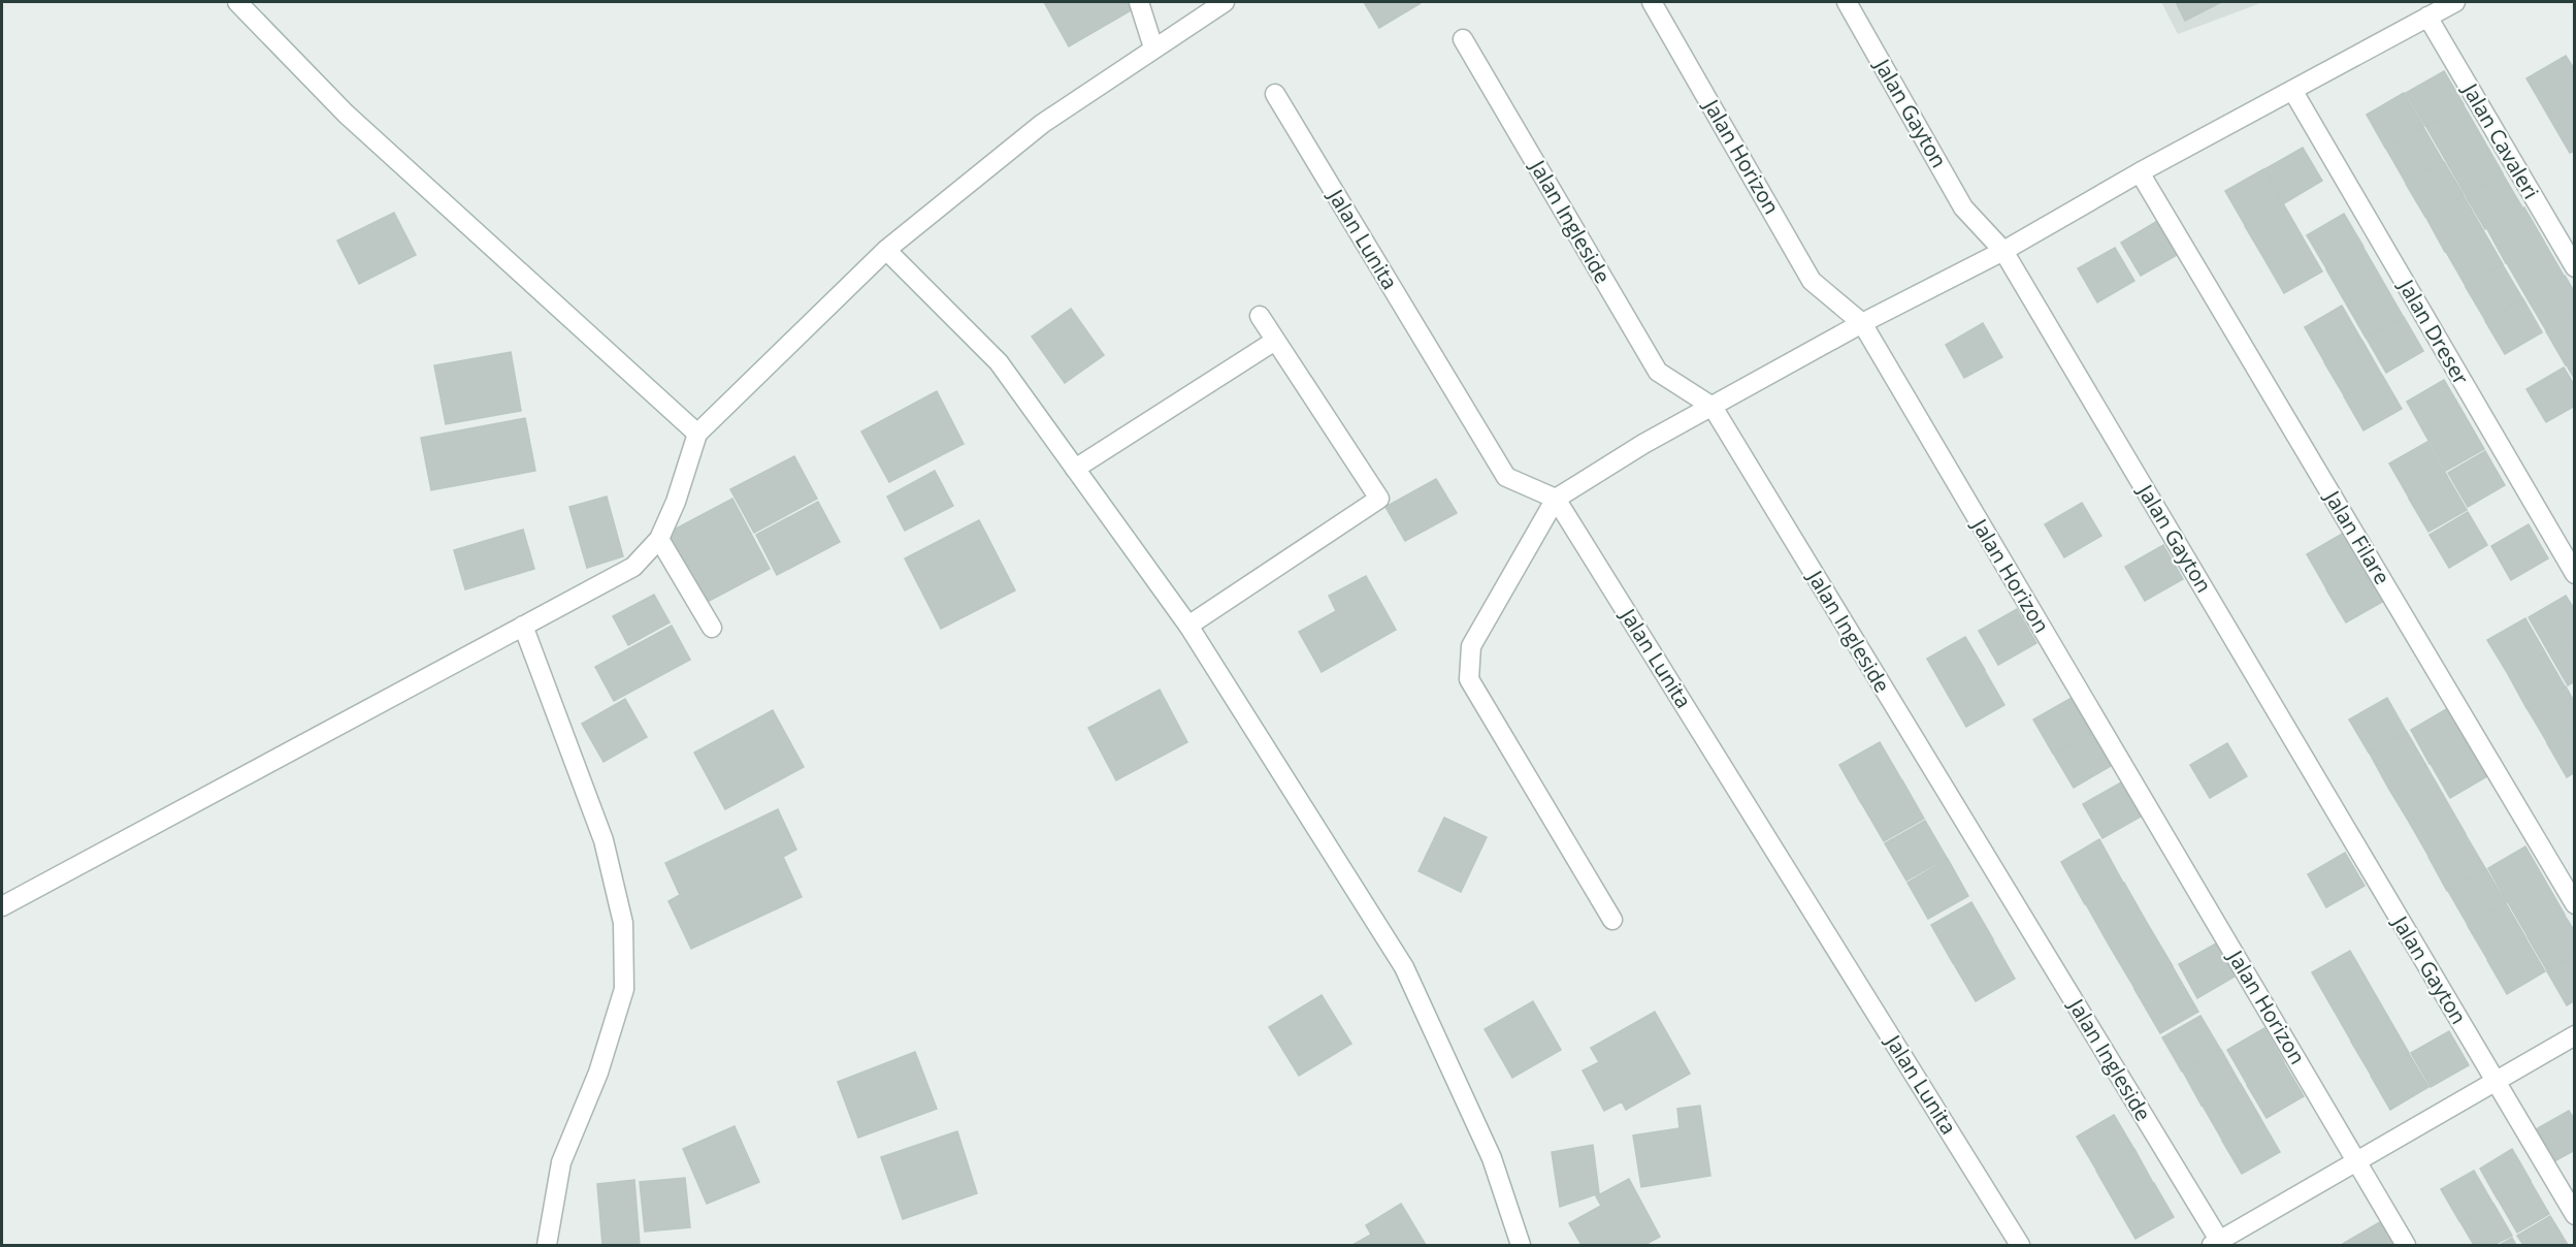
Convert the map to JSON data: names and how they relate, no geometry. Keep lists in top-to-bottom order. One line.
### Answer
{"streets":{"street":["Jalan Gayton","Jalan Cavaleri","Jalan Horizon","Jalan Ingleside","Jalan Lunita","Jalan Dreser","Jalan Filare"]}}
